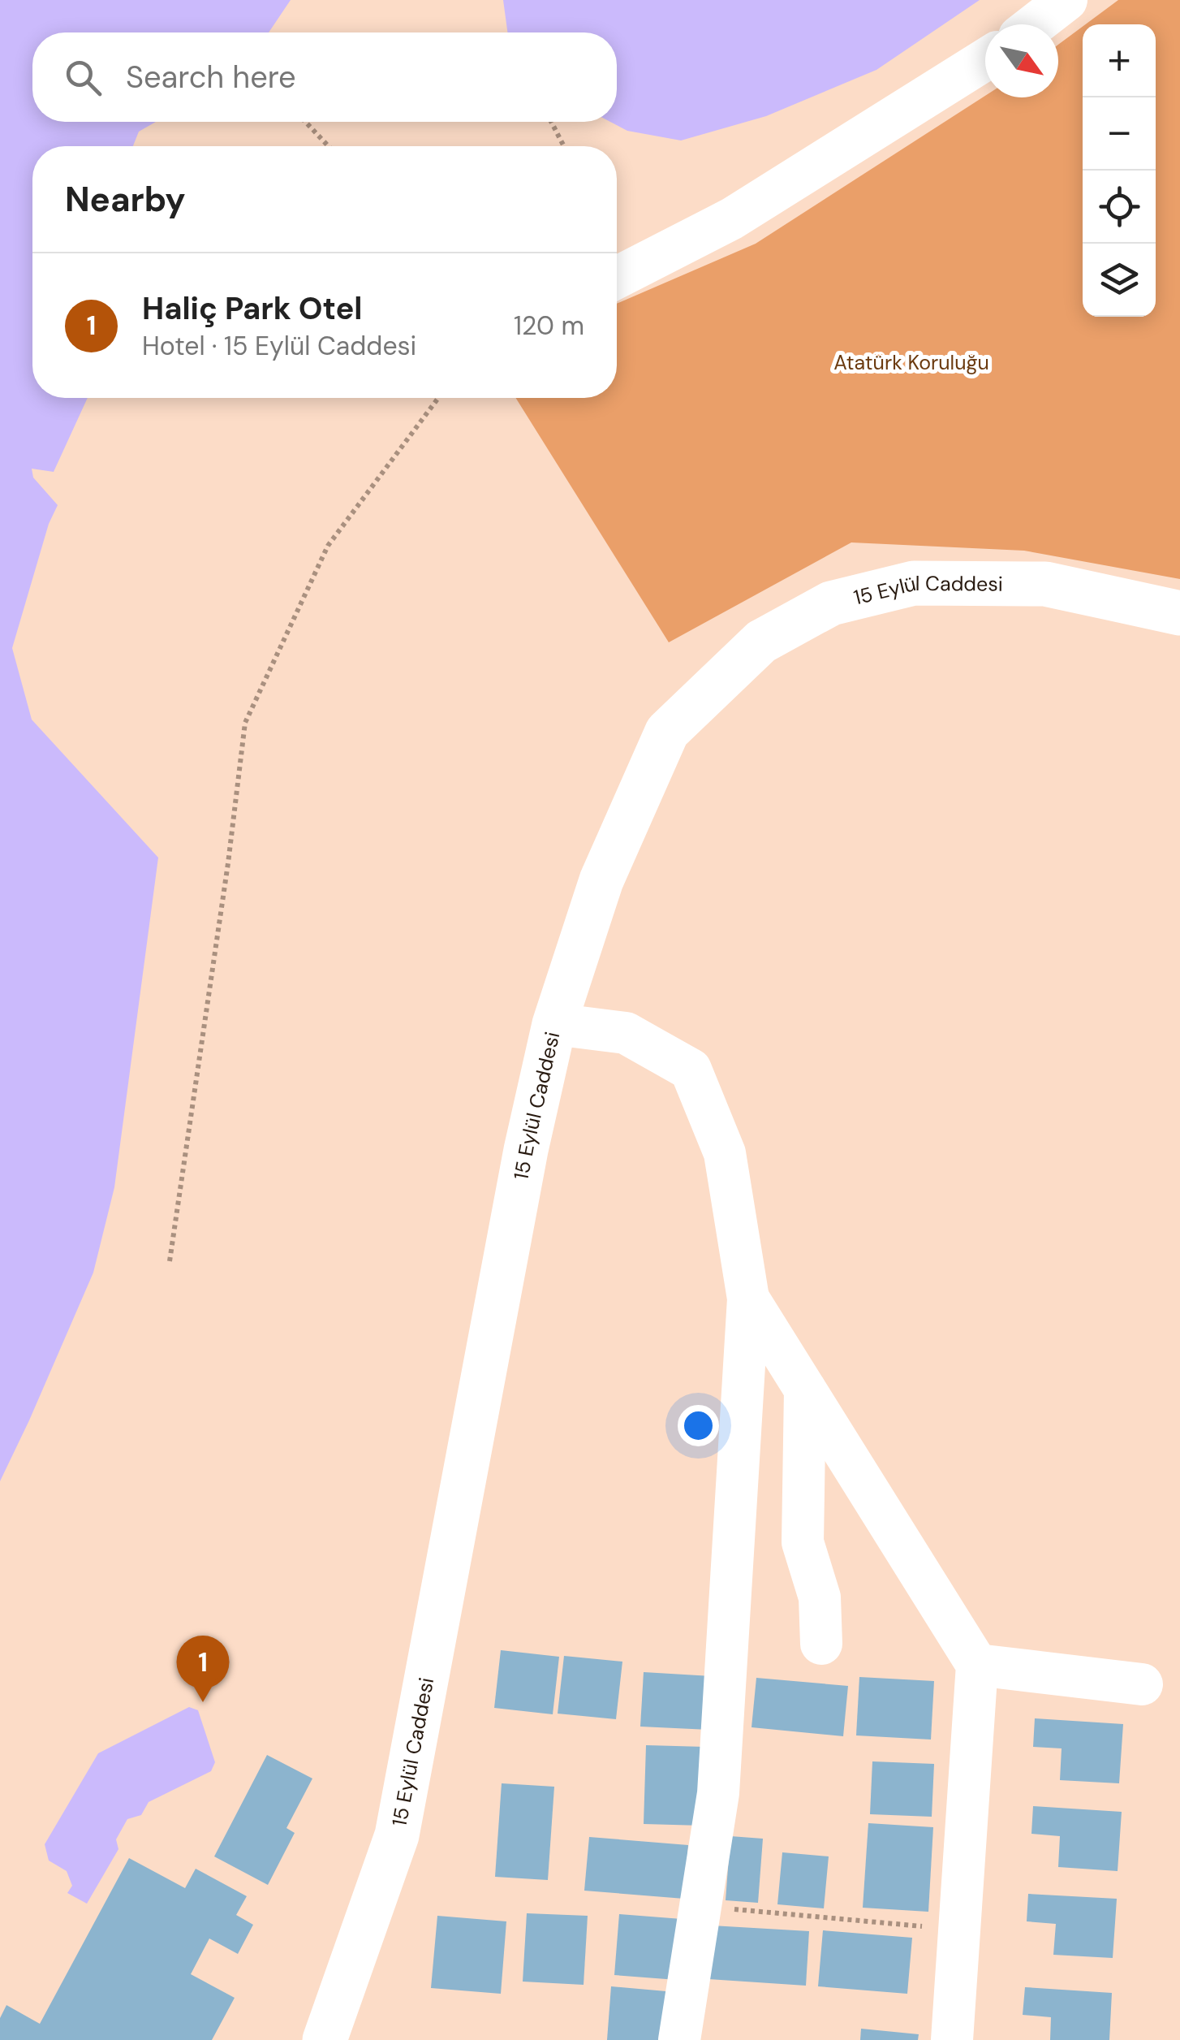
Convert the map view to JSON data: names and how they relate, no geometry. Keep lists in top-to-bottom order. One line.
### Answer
{"streets":{"main road":["15 Eylül Caddesi"]},"parks":["Atatürk Koruluğu"],"north":"bottom right","page":{"map_buttons":["+","−"],"search":"Search here","heading":"Nearby","list":[{"mark":"1","name":"Haliç Park Otel","note":"Hotel · 15 Eylül Caddesi","value":"120 m"}],"pins":"1"}}
